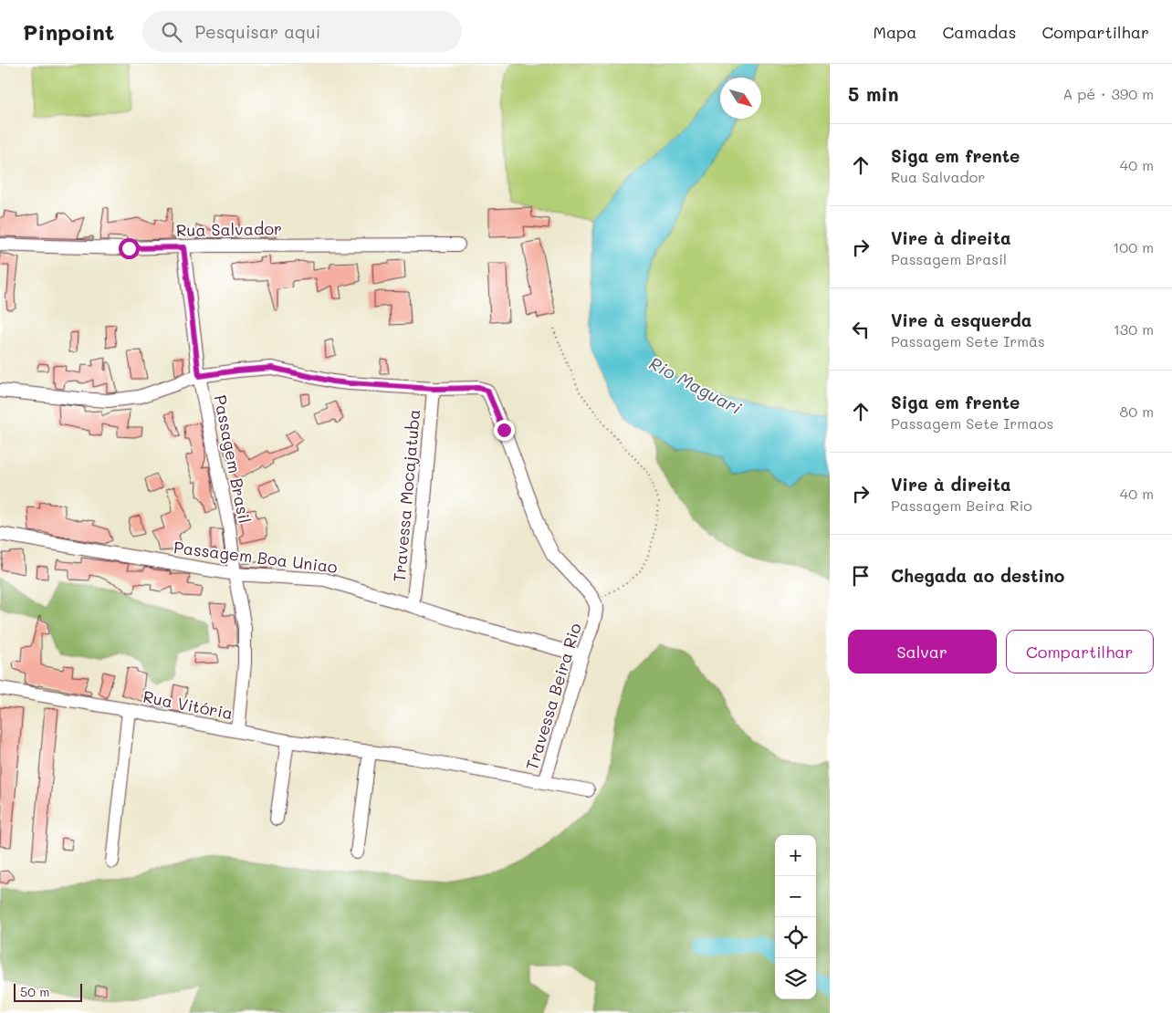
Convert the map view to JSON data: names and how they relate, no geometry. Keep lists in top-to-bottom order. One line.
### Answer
{"streets":{"street":["Rua Salvador","Passagem Brasil","Travessa Mocajatuba","Passagem Boa Uniao","Travessa Beira Rio","Rua Vitória"]},"crossings":[["Rua Salvador","Passagem Brasil"],["Passagem Brasil","Passagem Boa Uniao"],["Passagem Brasil","Rua Vitória"],["Travessa Mocajatuba","Passagem Boa Uniao"],["Passagem Boa Uniao","Travessa Beira Rio"],["Travessa Beira Rio","Rua Vitória"]],"water":["Rio Maguari"],"scale_bar":"50 m","north":"bottom right","page":{"header":"Pinpoint","search":"Pesquisar aqui","nav":["Mapa","Camadas","Compartilhar"],"heading":["5 min","A pé · 390 m"],"list":[["Siga em frente","Rua Salvador","40 m"],["Vire à direita","Passagem Brasil","100 m"],["Vire à esquerda","Passagem Sete Irmãs","130 m"],["Siga em frente","Passagem Sete Irmaos","80 m"],["Vire à direita","Passagem Beira Rio","40 m"],"Chegada ao destino"],"buttons":["Salvar","Compartilhar"],"map_buttons":["+","−"],"scale":"50 m"}}
